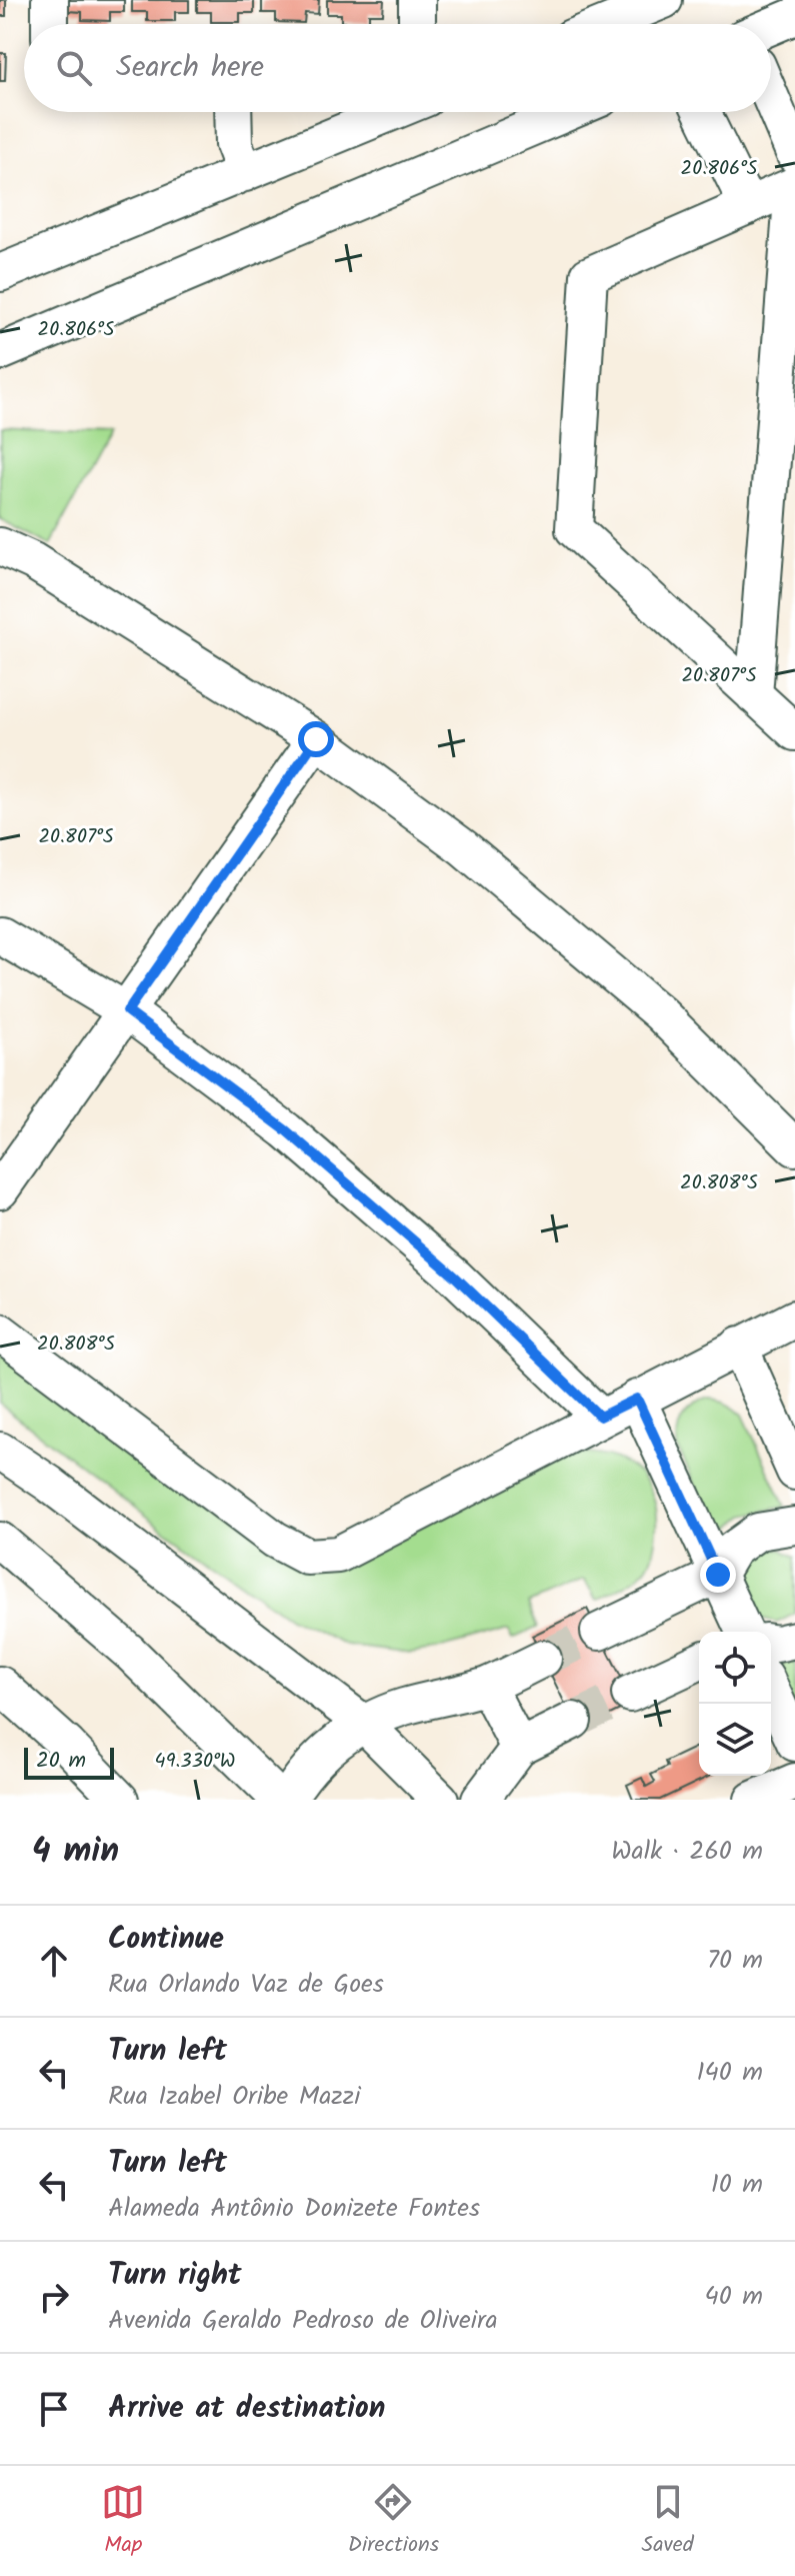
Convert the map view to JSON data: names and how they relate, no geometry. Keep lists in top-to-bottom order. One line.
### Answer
{"scale_bar":"20 m","page":{"search":"Search here","scale":"20 m","heading":["4 min","Walk · 260 m"],"list":[["Continue","Rua Orlando Vaz de Goes","70 m"],["Turn left","Rua Izabel Oribe Mazzi","140 m"],["Turn left","Alameda Antônio Donizete Fontes","10 m"],["Turn right","Avenida Geraldo Pedroso de Oliveira","40 m"],"Arrive at destination"],"nav":["Map","Directions","Saved"]},"coordinates":["20.806°S","20.807°S","20.808°S","49.330°W"]}
